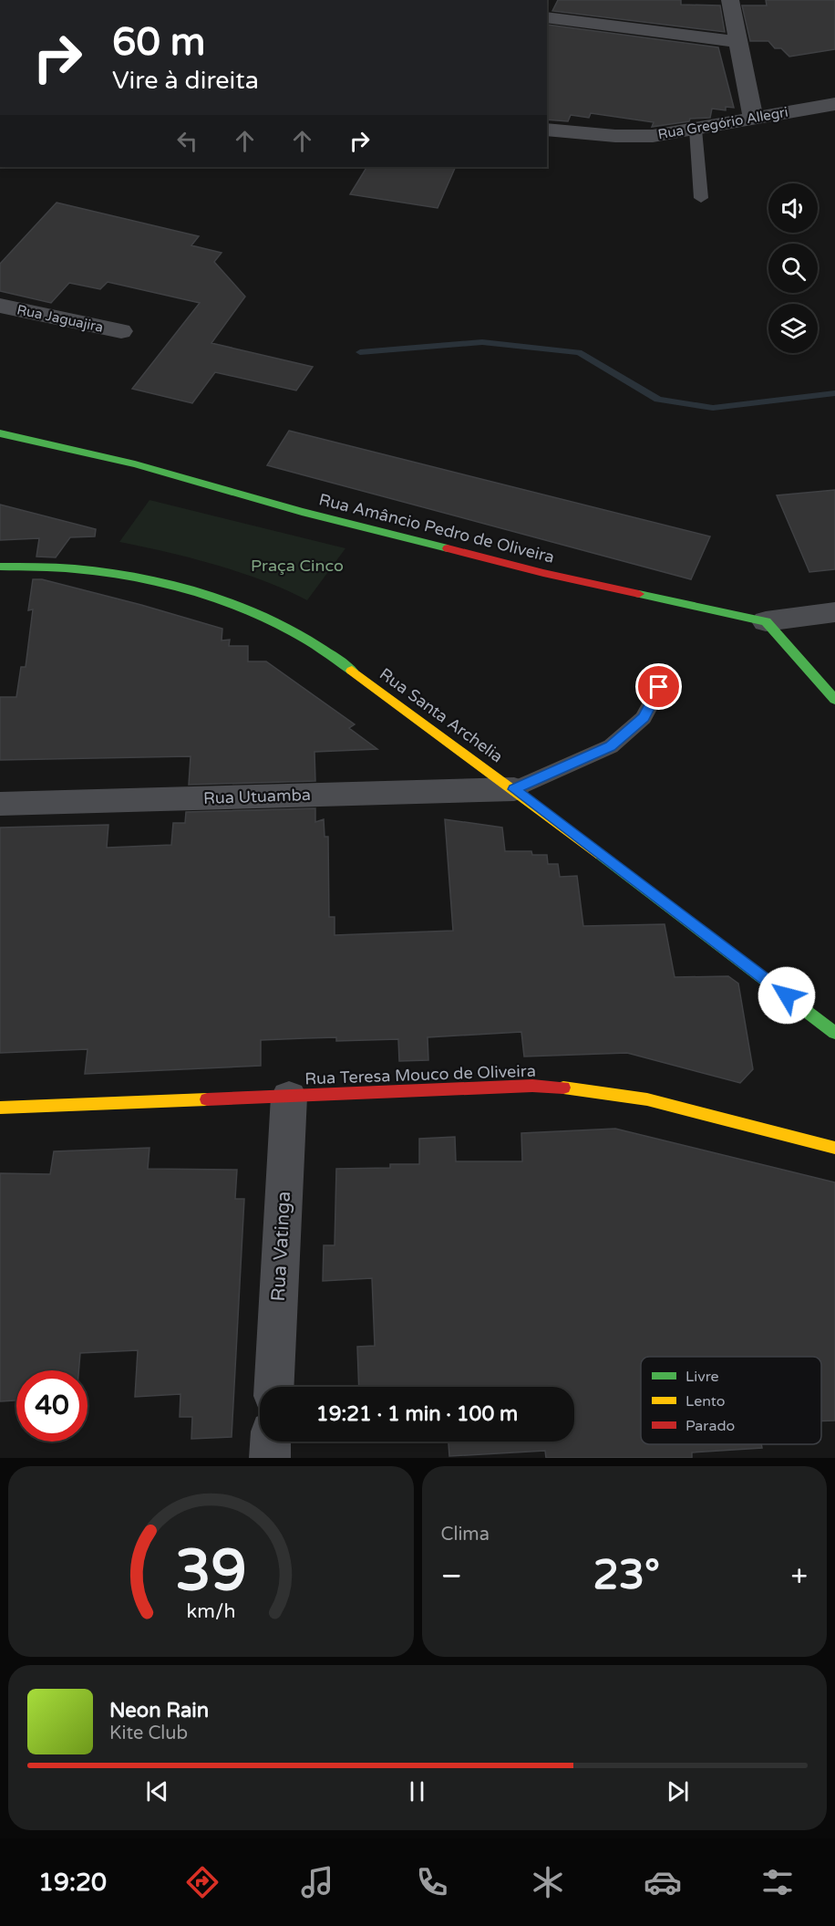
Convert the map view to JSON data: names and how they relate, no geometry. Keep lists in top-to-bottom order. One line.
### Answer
{"streets":{"street":["Rua Gregório Allegri","Rua Jaguajira","Rua Amâncio Pedro de Oliveira","Rua Santa Archelia","Rua Utuamba","Rua Teresa Mouco de Oliveira","Rua Vatinga"]},"crossings":[["Rua Santa Archelia","Rua Utuamba"],["Rua Teresa Mouco de Oliveira","Rua Vatinga"]],"parks":["Praça Cinco"],"legend":["Livre","Lento","Parado"],"page":{"turn":["60 m","Vire à direita"],"limit":"40","trip":"19:21 · 1 min · 100 m","tile":"Clima","heat":["−","23°","+"],"song":["Neon Rain","Kite Club"],"tabs":"19:20","gauge":["39","km/h"]}}
